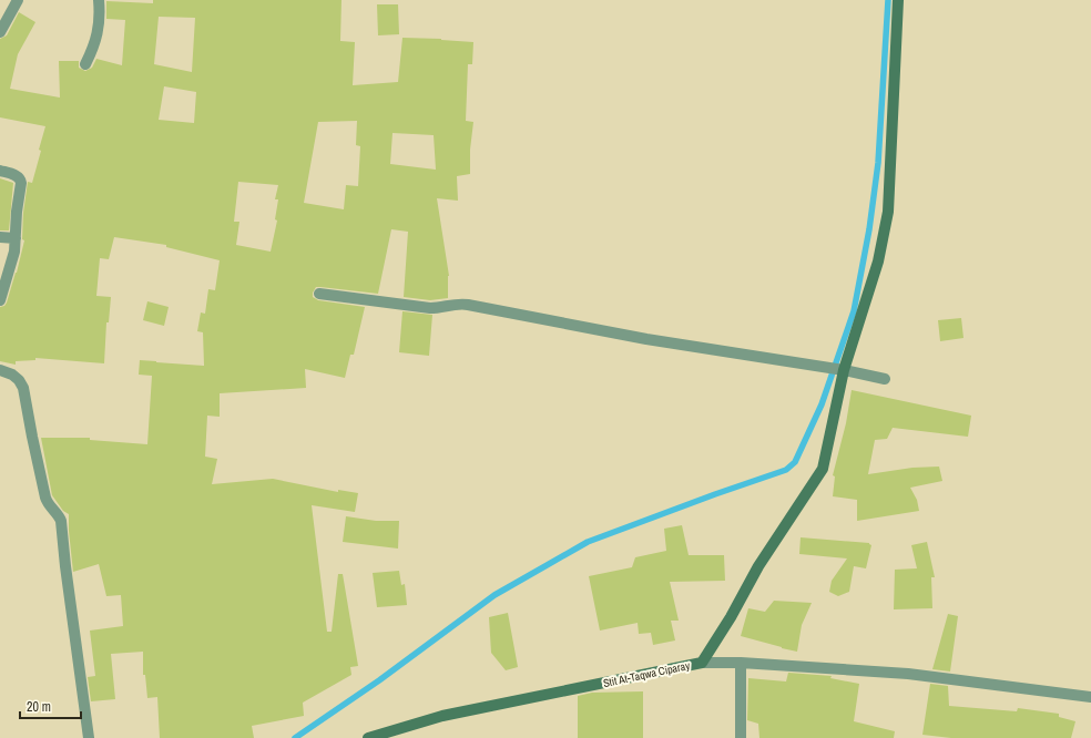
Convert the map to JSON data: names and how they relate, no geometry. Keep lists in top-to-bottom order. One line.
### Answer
{"streets":{"main road":["Stit At-Taqwa Ciparay"]},"scale_bar":"20 m"}
